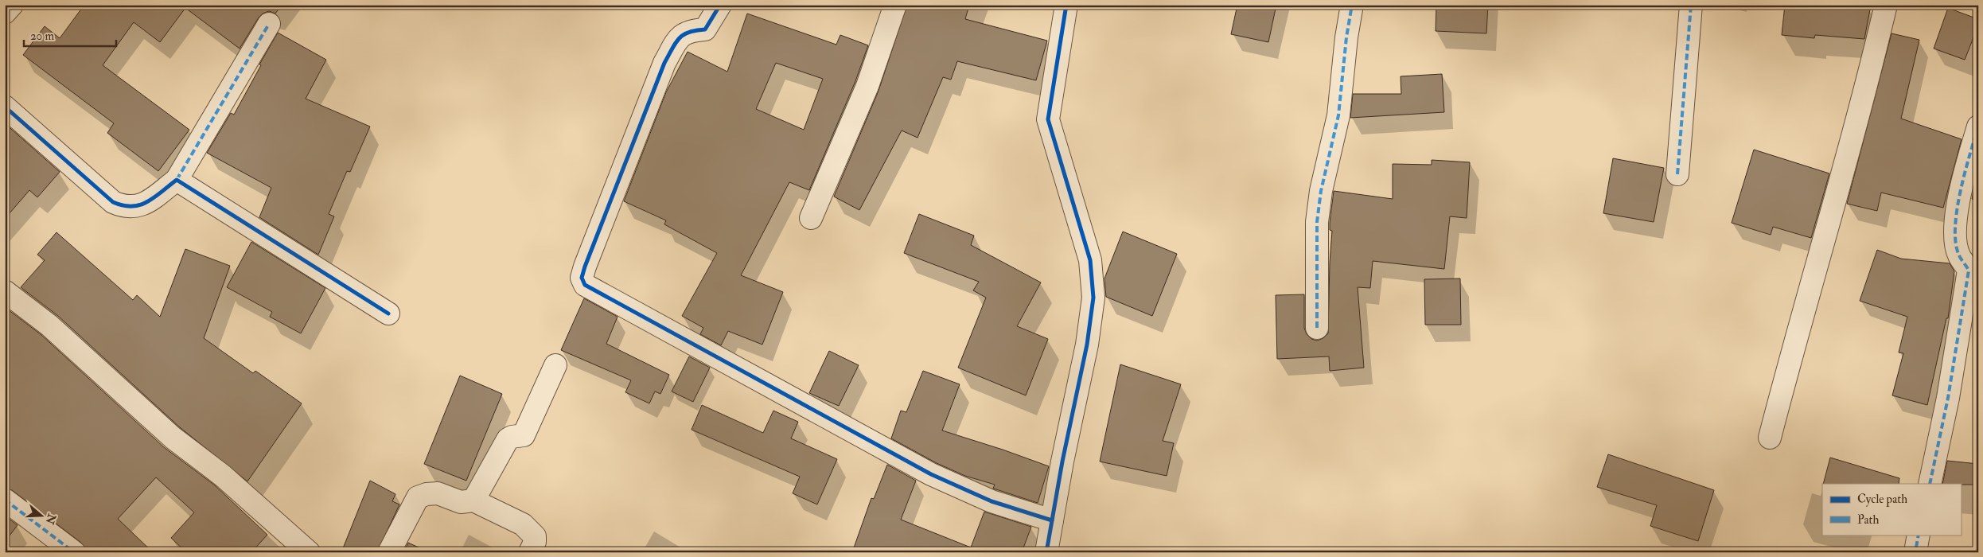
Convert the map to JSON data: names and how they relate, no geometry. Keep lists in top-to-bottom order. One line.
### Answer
{"legend":["Cycle path","Path"],"scale_bar":"20 m","north":"right"}
